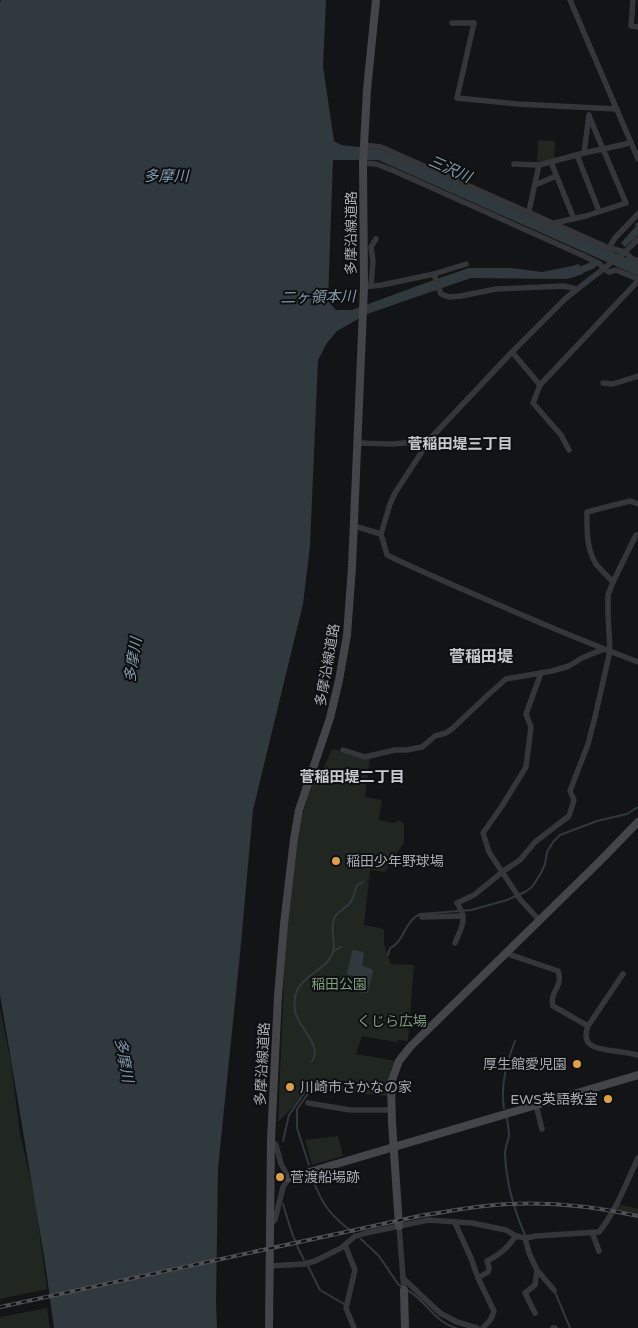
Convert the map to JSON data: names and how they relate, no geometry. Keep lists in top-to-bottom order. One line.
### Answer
{"streets":{"street":["多摩沿線道路"]},"districts":["菅稲田堤三丁目","菅稲田堤","菅稲田堤二丁目"],"water":["三沢川","多摩川","二ヶ領本川"],"parks":["稲田公園","くじら広場"],"places":["稲田少年野球場","厚生館愛児園","川崎市さかなの家","EWS英語教室","菅渡船場跡"]}
